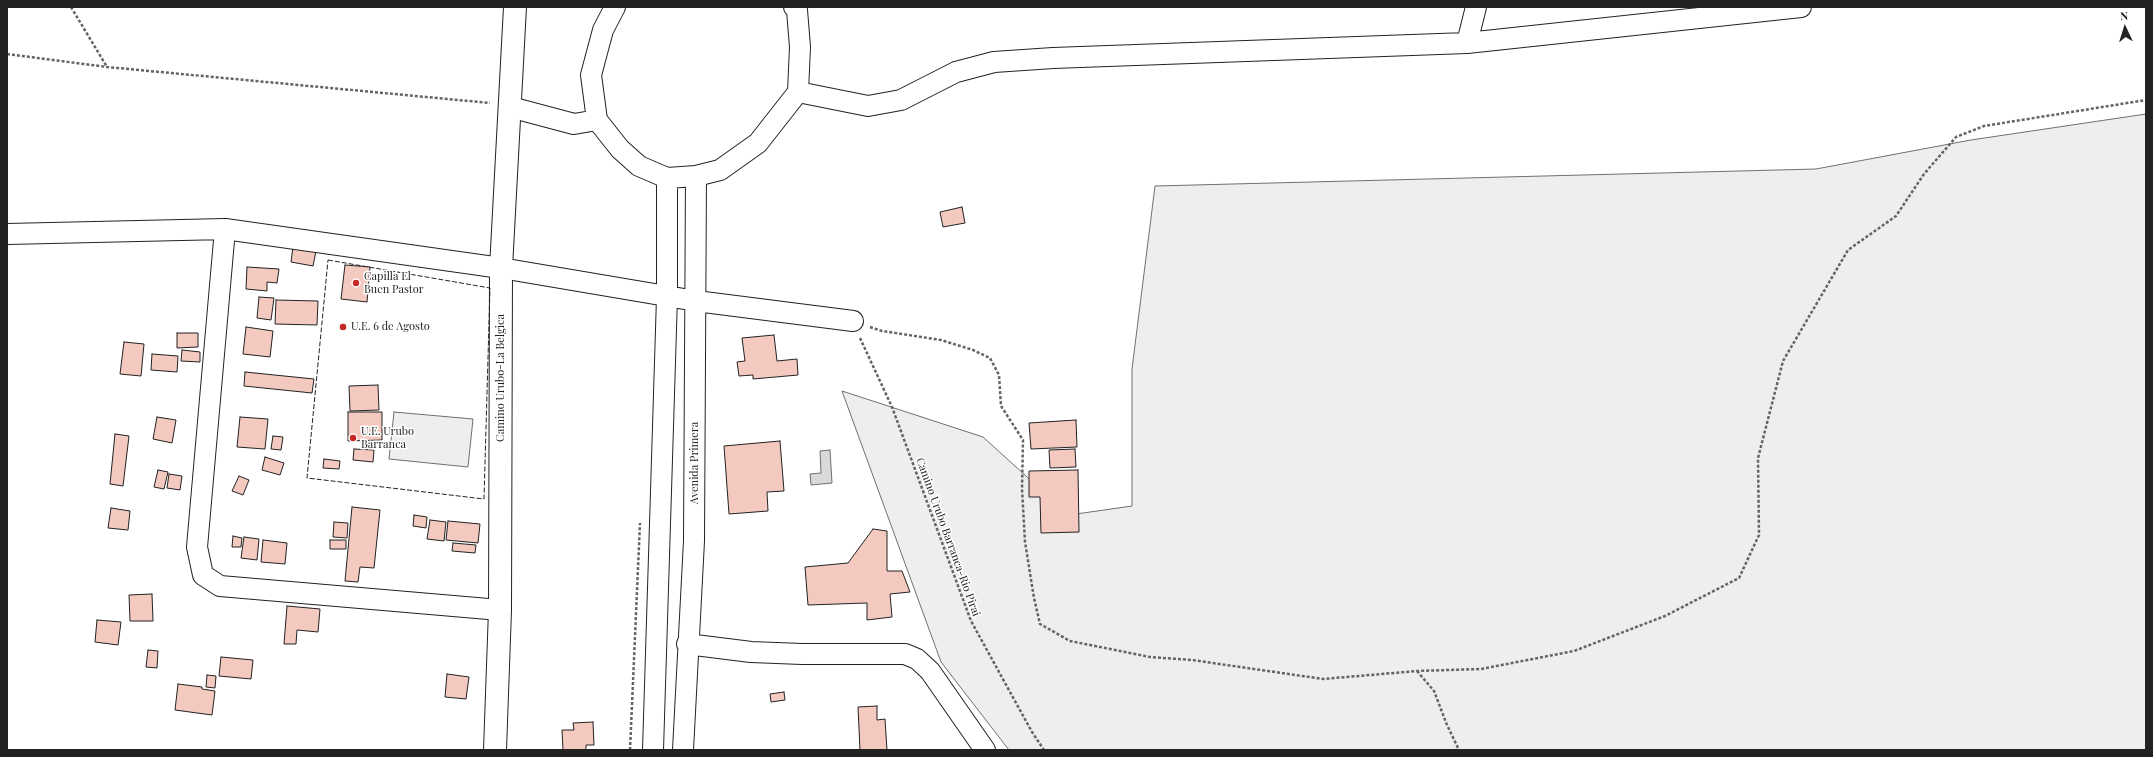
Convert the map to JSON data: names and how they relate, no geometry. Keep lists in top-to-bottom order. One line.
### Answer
{"streets":{"main road":["Camino Urubo-La Belgica"],"street":["Avenida Primera"],"path":["Camino Urubo Barranca-Rio Pirai"]},"places":["Capilla El Buen Pastor","U.E. 6 de Agosto","U.E. Urubo Barranca"],"north":"top"}
